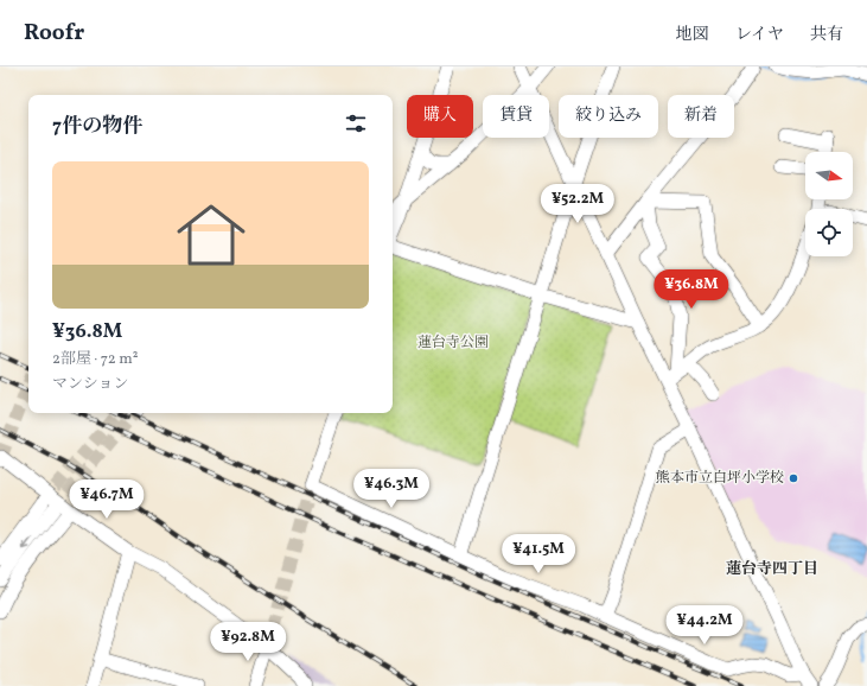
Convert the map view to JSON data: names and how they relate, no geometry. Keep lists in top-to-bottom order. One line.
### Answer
{"districts":["蓮台寺四丁目"],"parks":["蓮台寺公園"],"places":["熊本市立白坪小学校"],"north":"right","page":{"header":"Roofr","nav":["地図","レイヤ","共有"],"chip":["購入","賃貸","絞り込み","新着"],"heading":"7件の物件","list":[{"name":"¥36.8M","note":"2部屋 · 72 m² · マンション"}],"price":["¥52.2M","¥36.8M","¥46.3M","¥46.7M","¥41.5M","¥44.2M","¥92.8M"]}}
